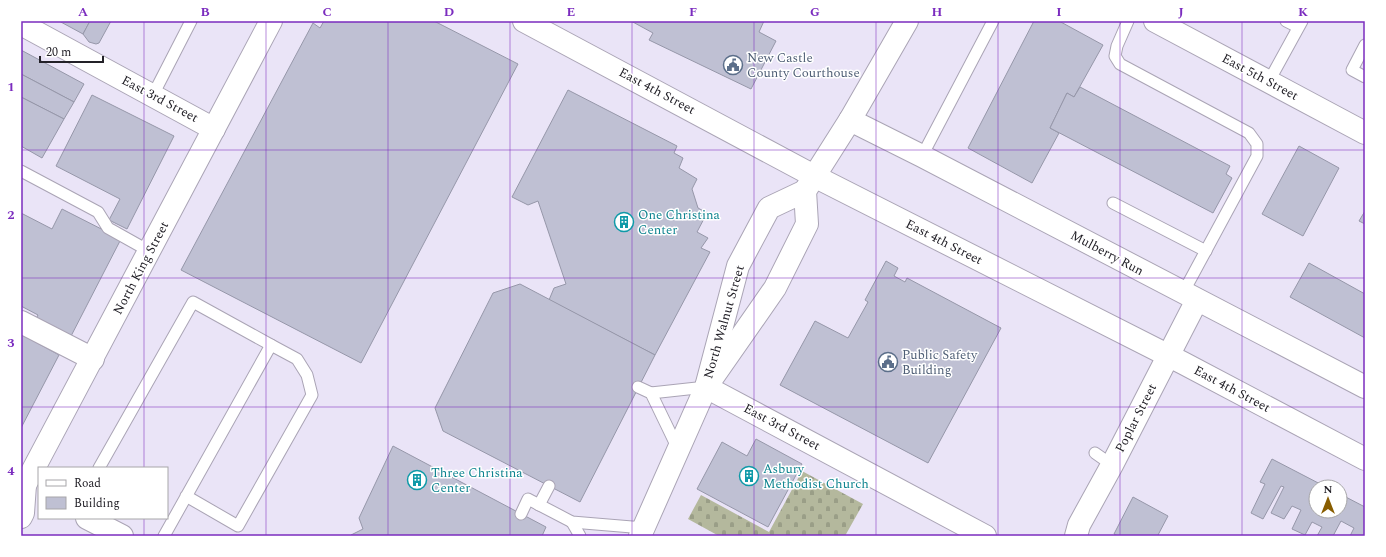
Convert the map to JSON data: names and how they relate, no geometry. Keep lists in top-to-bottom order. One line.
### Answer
{"streets":{"main road":["East 5th Street","East 4th Street","East 3rd Street","Mulberry Run","North King Street","North Walnut Street","Poplar Street"]},"crossings":[["East 4th Street","North Walnut Street"],["East 4th Street","Poplar Street"],["East 3rd Street","North King Street"],["East 3rd Street","North Walnut Street"],["Mulberry Run","Poplar Street"]],"places":{"public building":["New Castle County Courthouse","Public Safety Building"],"building":["One Christina Center","Asbury Methodist Church","Three Christina Center"]},"legend":["Road","Building"],"scale_bar":"20 m","north":"top","grid":{"columns":["A","B","C","D","E","F","G","H","I","J","K"],"rows":["1","2","3","4"]}}
